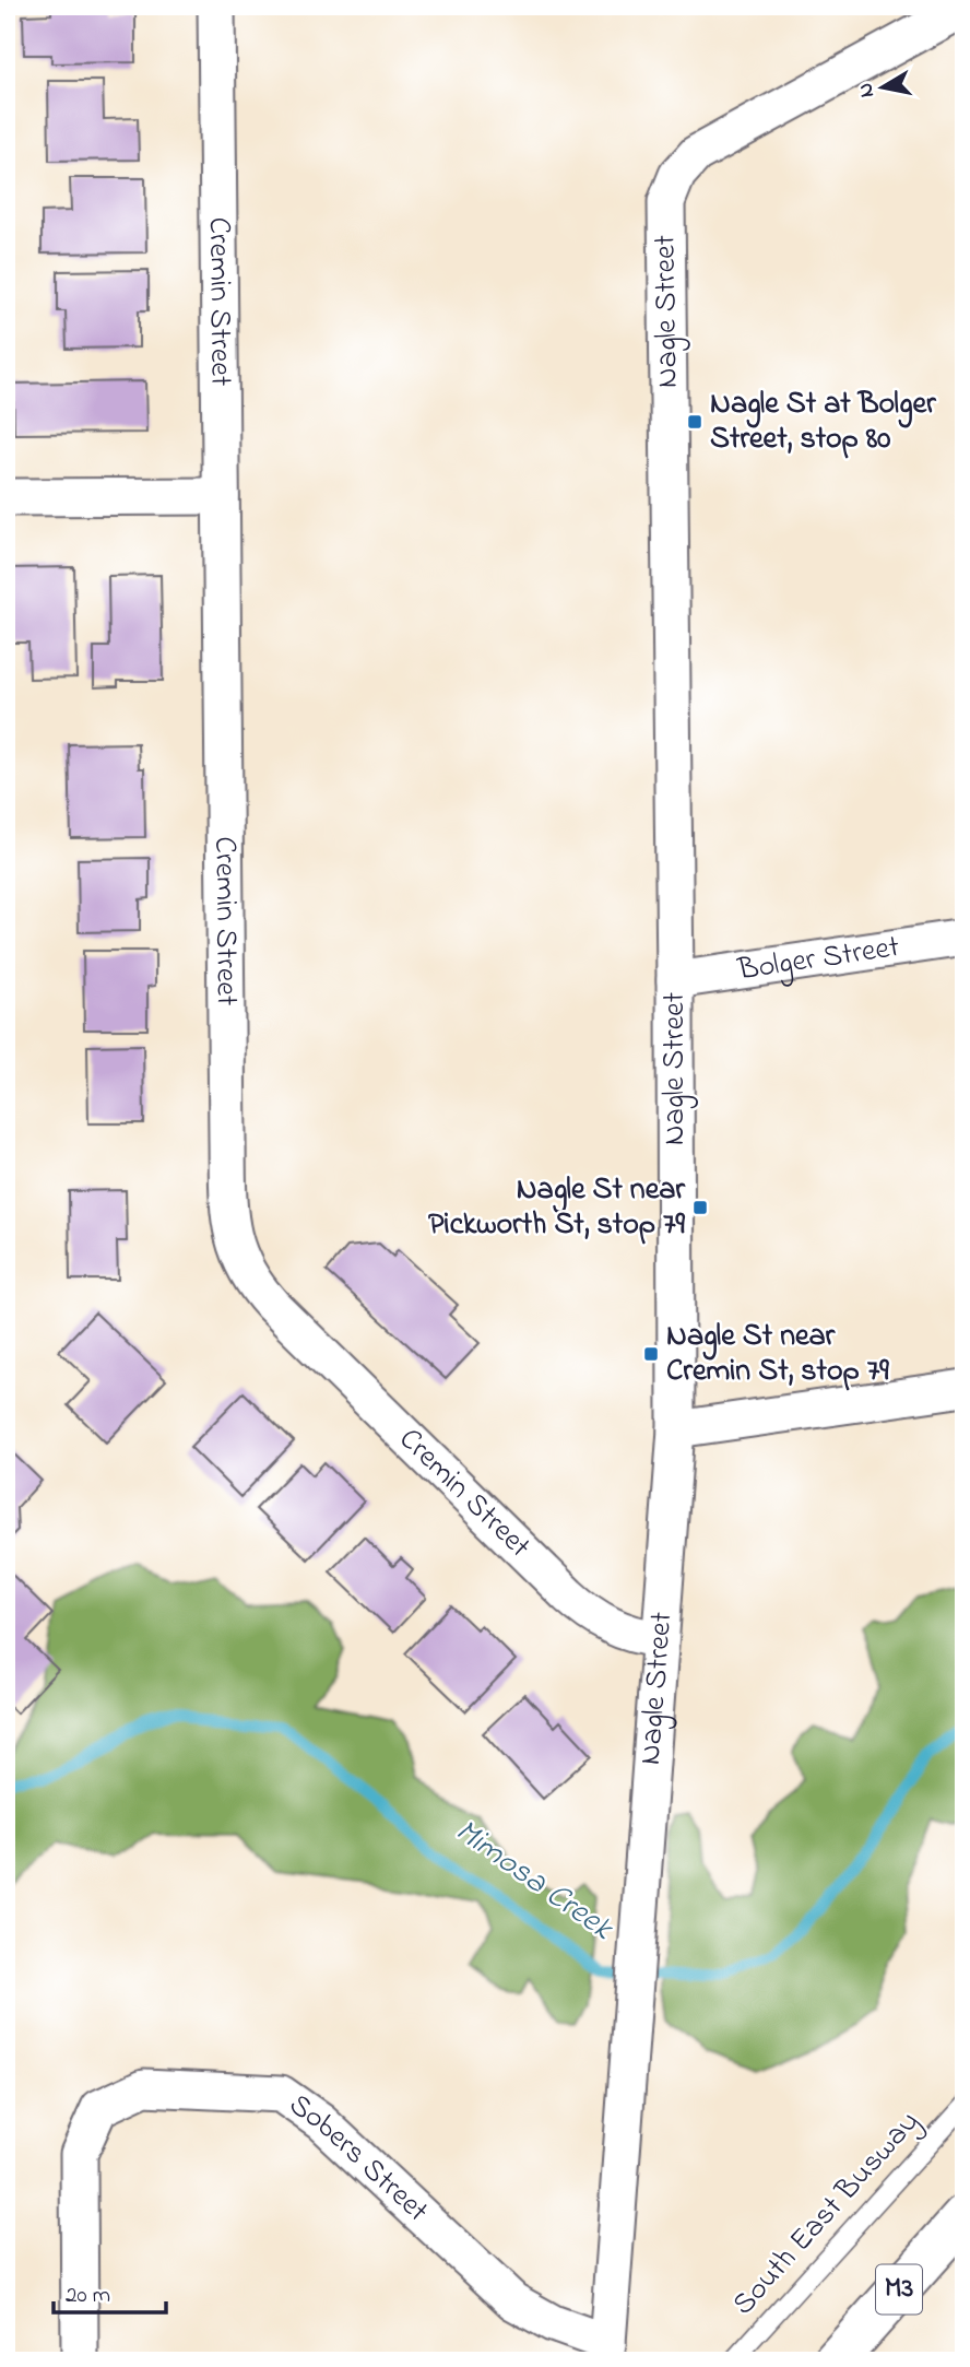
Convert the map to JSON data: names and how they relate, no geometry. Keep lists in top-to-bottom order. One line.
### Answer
{"streets":{"highway":["M3"],"street":["Cremin Street","Nagle Street","Bolger Street","Sobers Street"],"lane":["South East Busway"]},"crossings":[["Cremin Street","Nagle Street"],["Nagle Street","Bolger Street"],["Nagle Street","Sobers Street"]],"water":["Mimosa Creek"],"places":{"transit":["Nagle St at Bolger Street, stop 80","Nagle St near Pickworth St, stop 79","Nagle St near Cremin St, stop 79"]},"scale_bar":"20 m","north":"left"}
